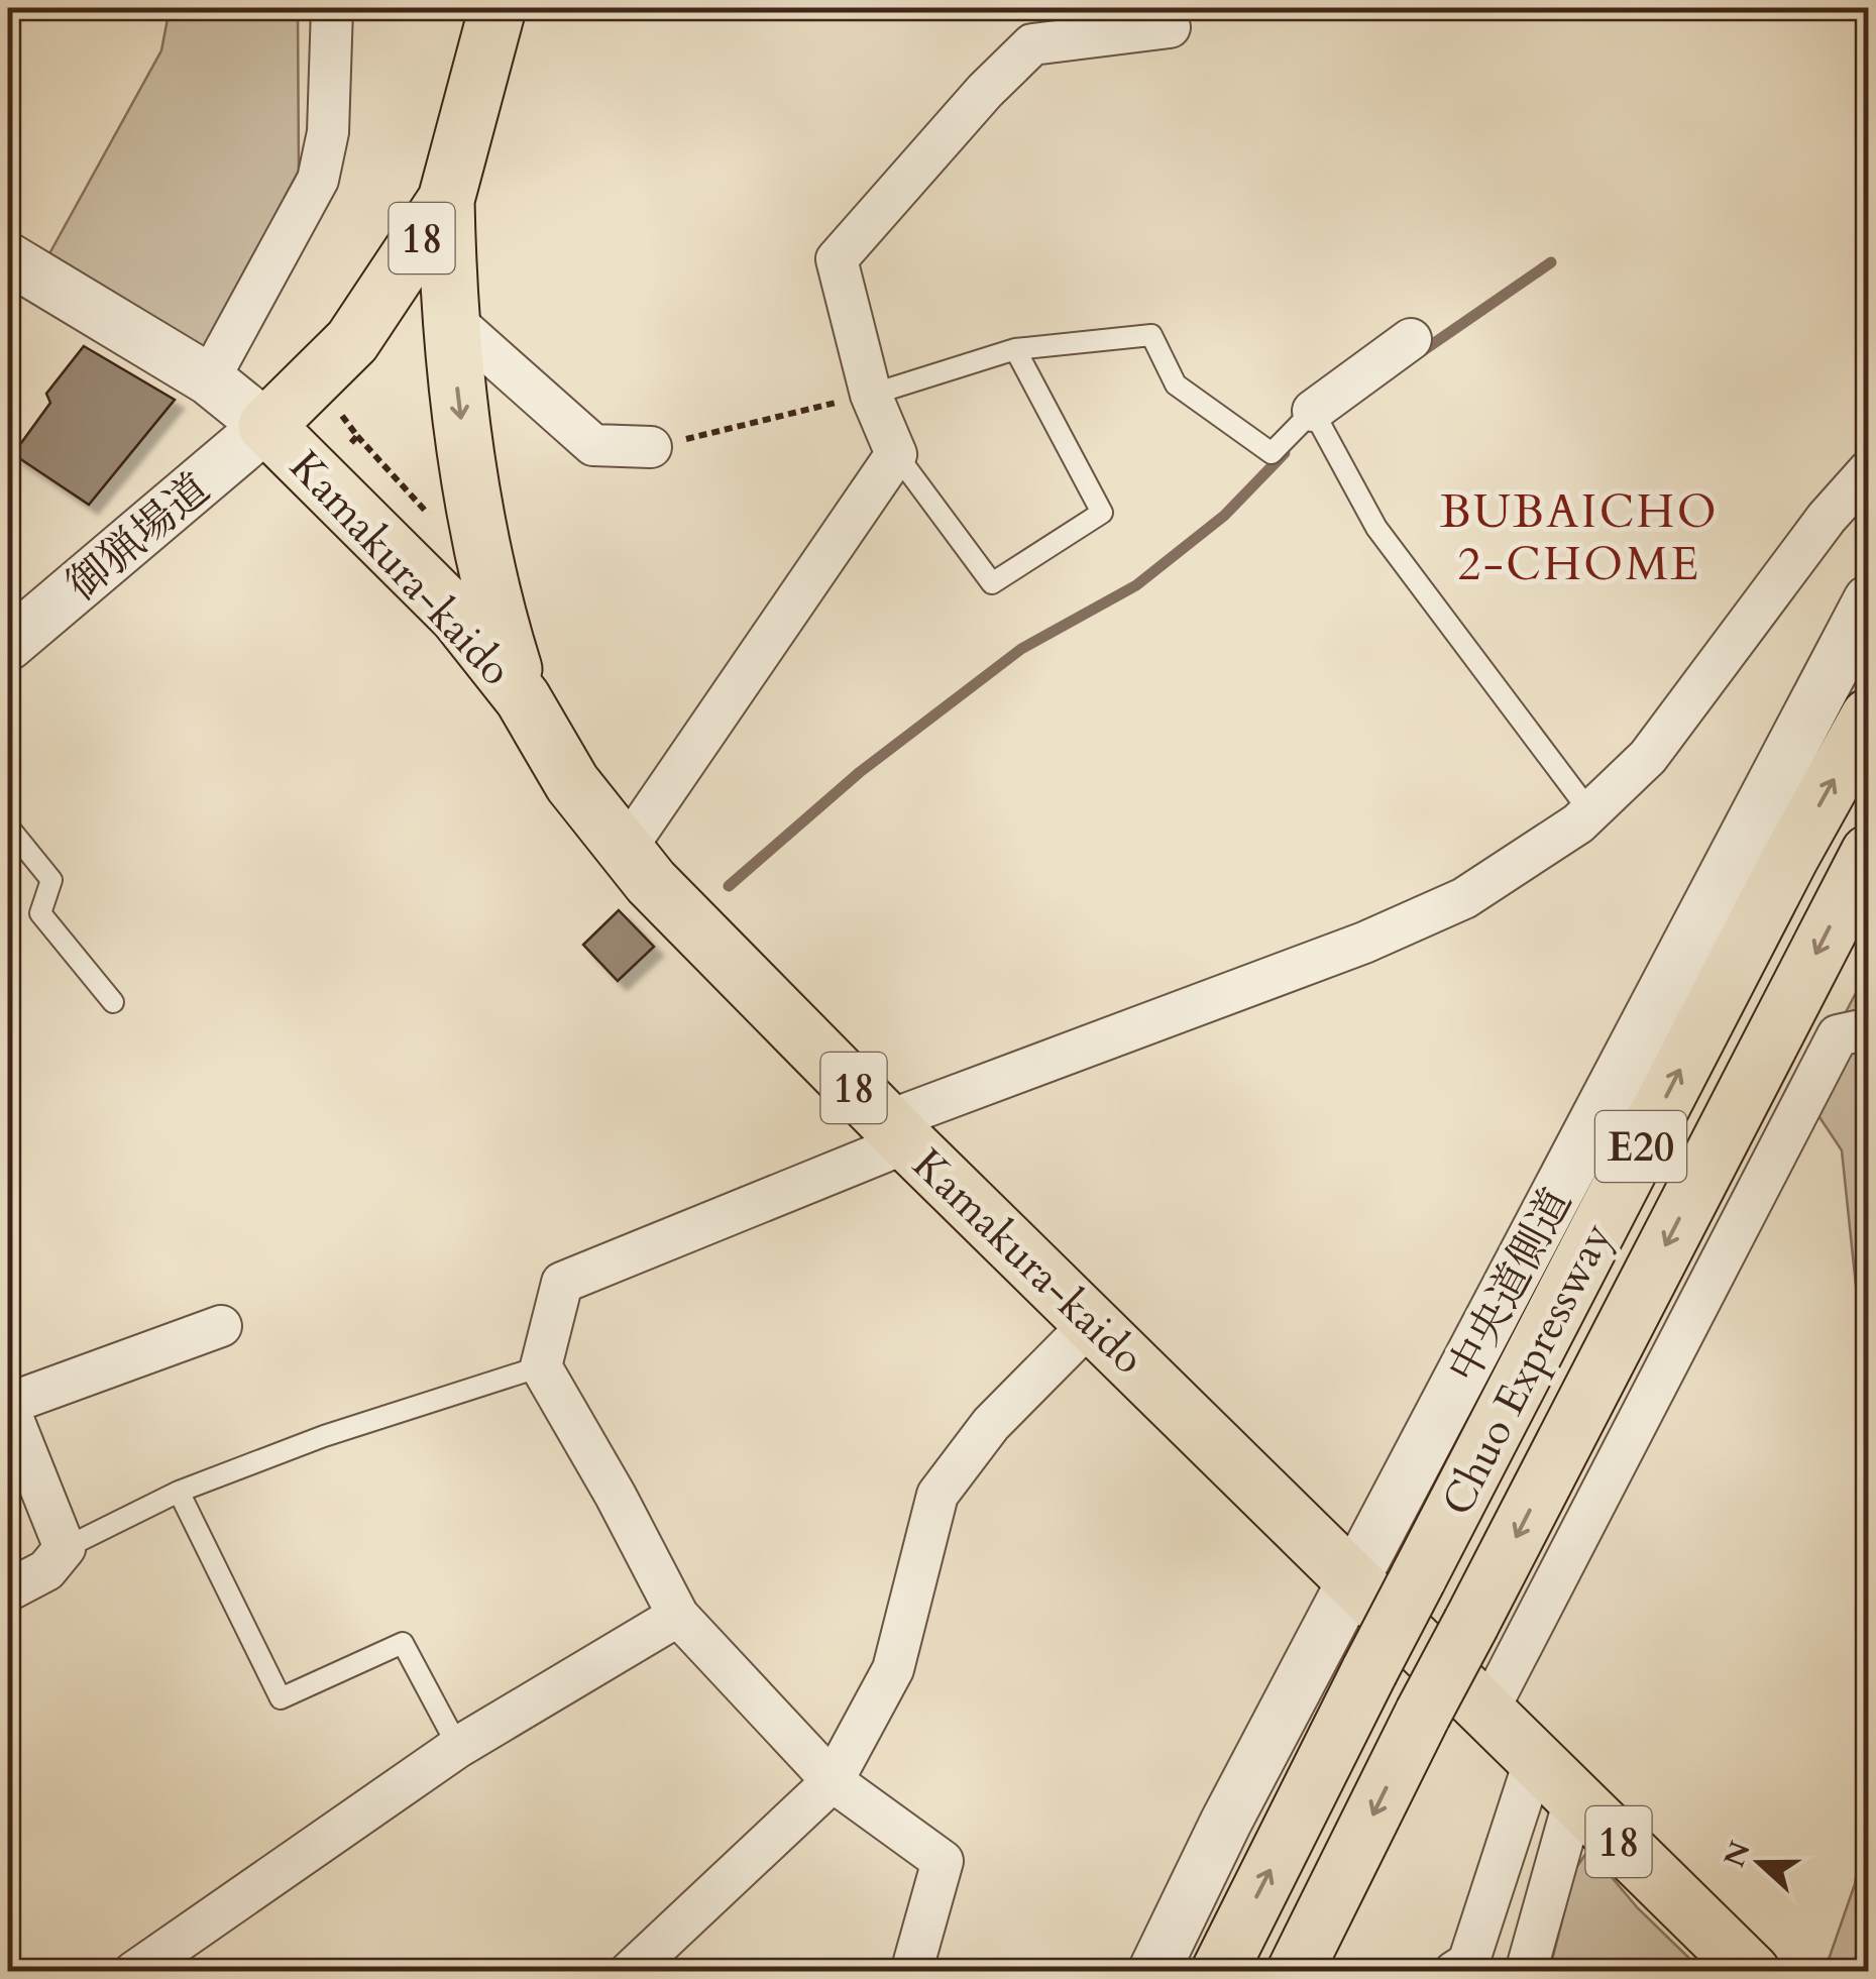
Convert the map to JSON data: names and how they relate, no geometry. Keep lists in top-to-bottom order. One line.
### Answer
{"streets":{"main road":["18","Kamakura-kaido","E20","Chuo Expressway"],"street":["御猟場道","中央道側道"]},"crossings":[["18","御猟場道"],["18","Kamakura-kaido"],["御猟場道","Kamakura-kaido"],["Kamakura-kaido","中央道側道"]],"districts":["BUBAICHO 2-CHOME"],"north":"left"}
